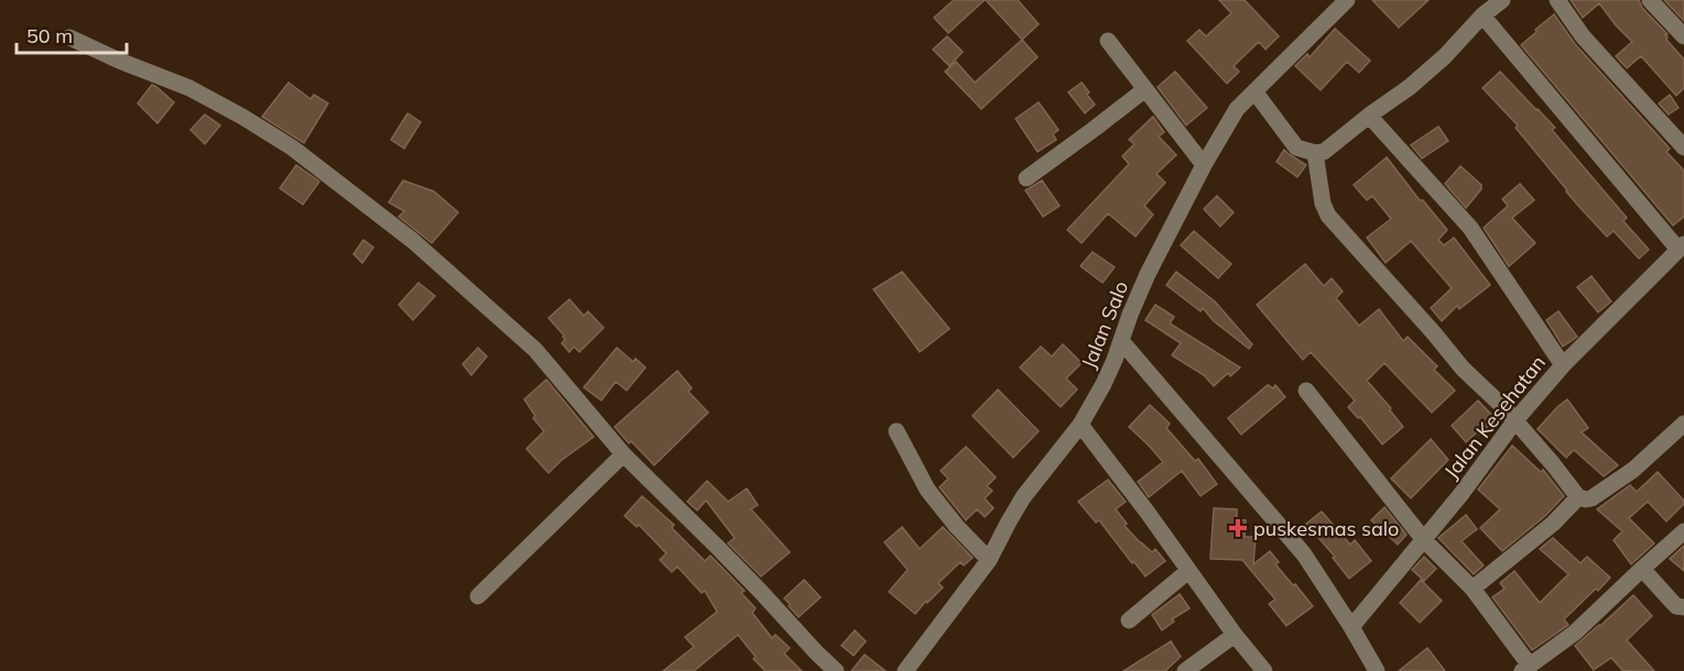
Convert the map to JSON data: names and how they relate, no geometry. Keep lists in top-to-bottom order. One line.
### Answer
{"streets":{"street":["Jalan Salo","Jalan Kesehatan"]},"places":{"health":["puskesmas salo"]},"scale_bar":"50 m"}
